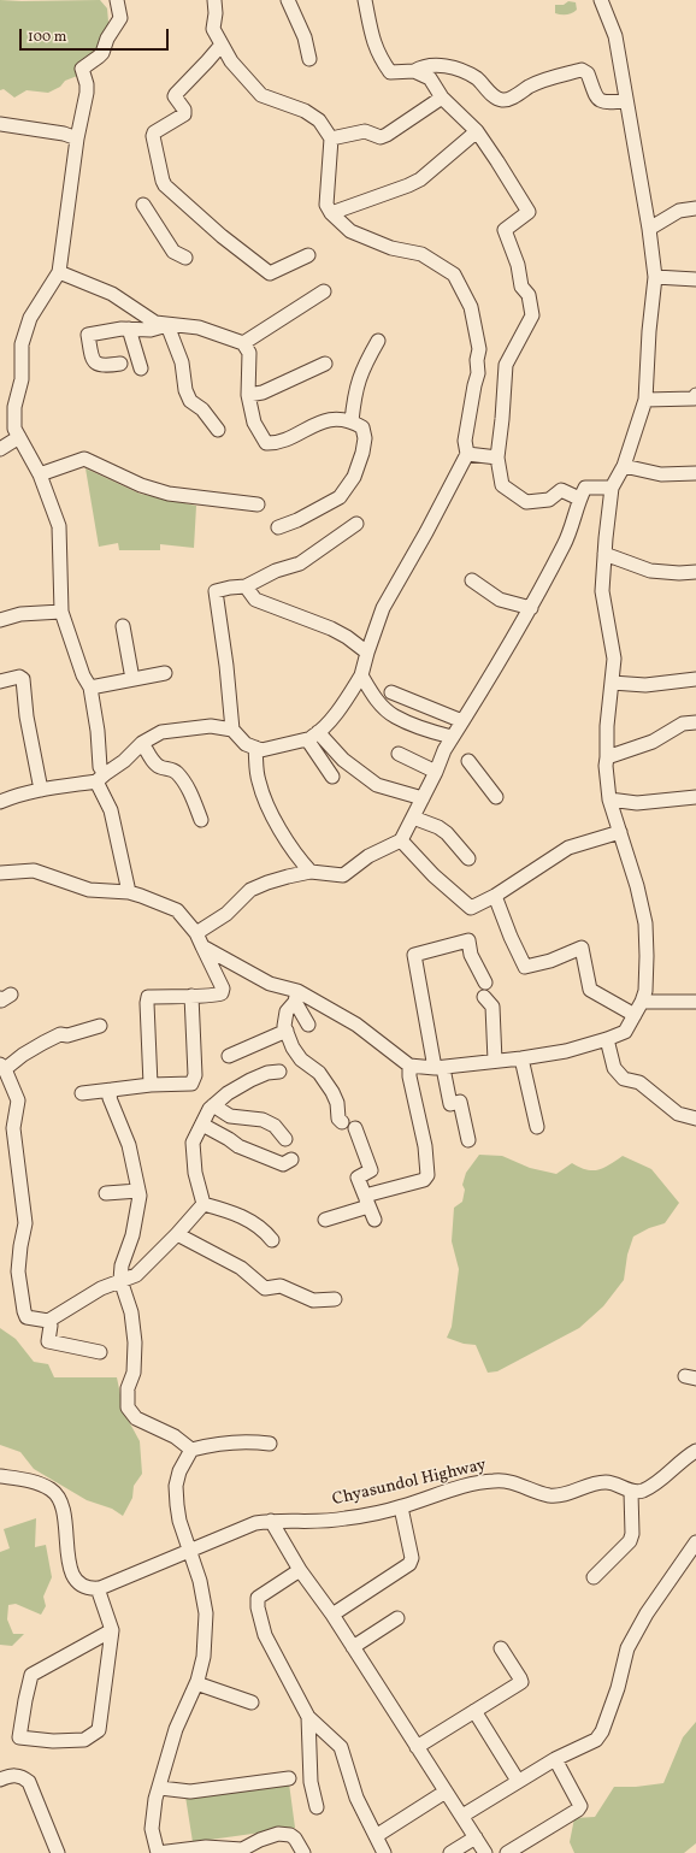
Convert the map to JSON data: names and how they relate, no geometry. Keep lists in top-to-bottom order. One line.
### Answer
{"streets":{"street":["Chyasundol Highway"]},"scale_bar":"100 m"}
